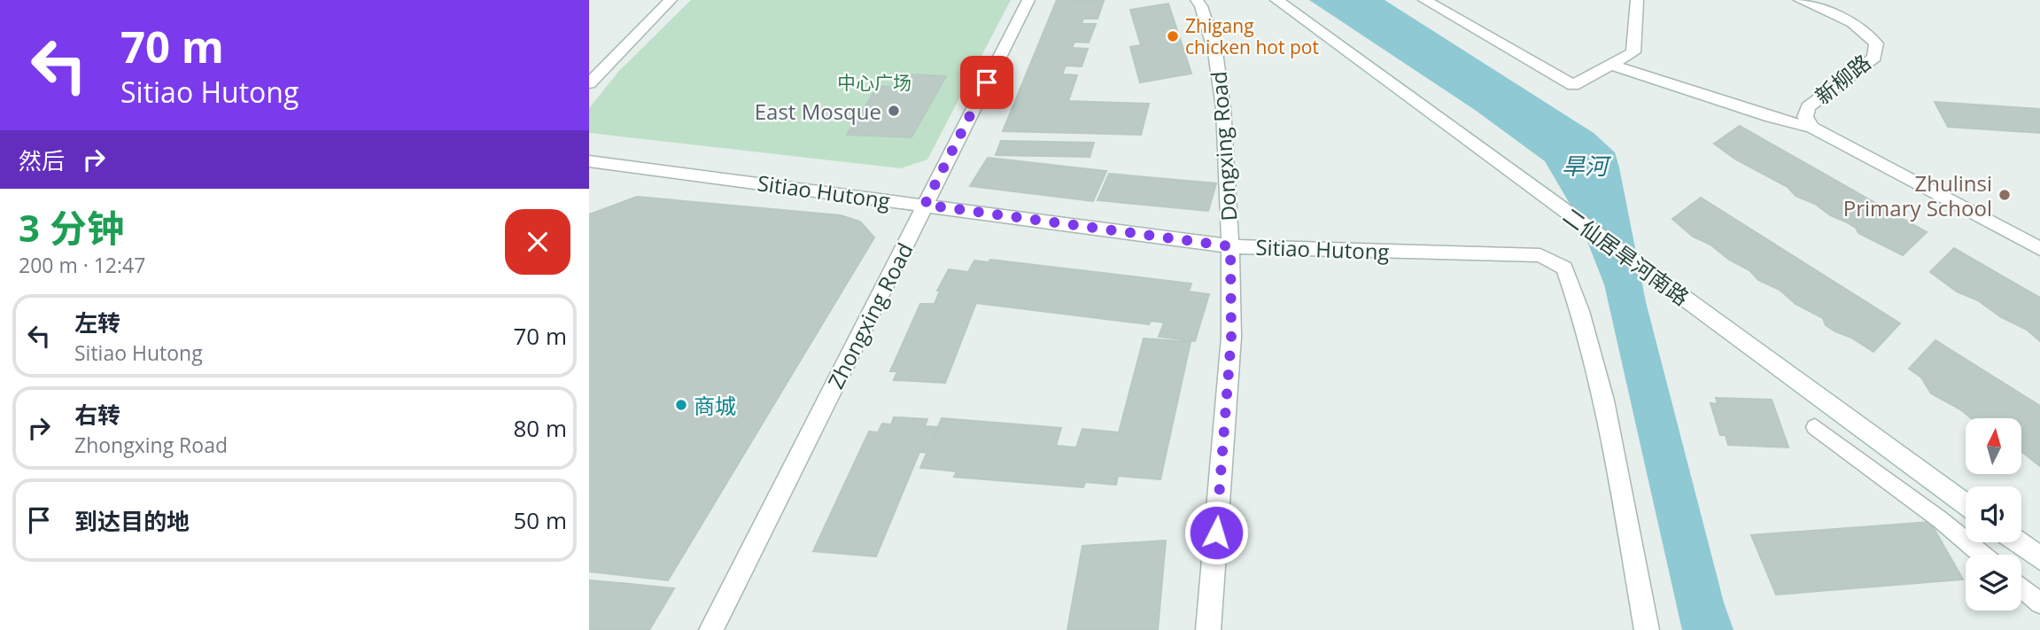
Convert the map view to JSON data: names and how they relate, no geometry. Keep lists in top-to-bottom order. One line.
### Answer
{"streets":{"street":["新柳路","Dongxing Road","Sitiao Hutong","二仙居旱河南路","Zhongxing Road"]},"crossings":[["Dongxing Road","Sitiao Hutong"],["Sitiao Hutong","Zhongxing Road"]],"water":["旱河"],"parks":["中心广场"],"places":["Zhigang chicken hot pot","East Mosque","Zhulinsi Primary School","商城"],"north":"top","page":{"turn":["70 m","Sitiao Hutong"],"then":"然后","heading":["3 分钟","200 m · 12:47"],"list":[{"name":"左转","note":"Sitiao Hutong","value":"70 m"},{"name":"右转","note":"Zhongxing Road","value":"80 m"},{"name":"到达目的地","value":"50 m"}]}}
